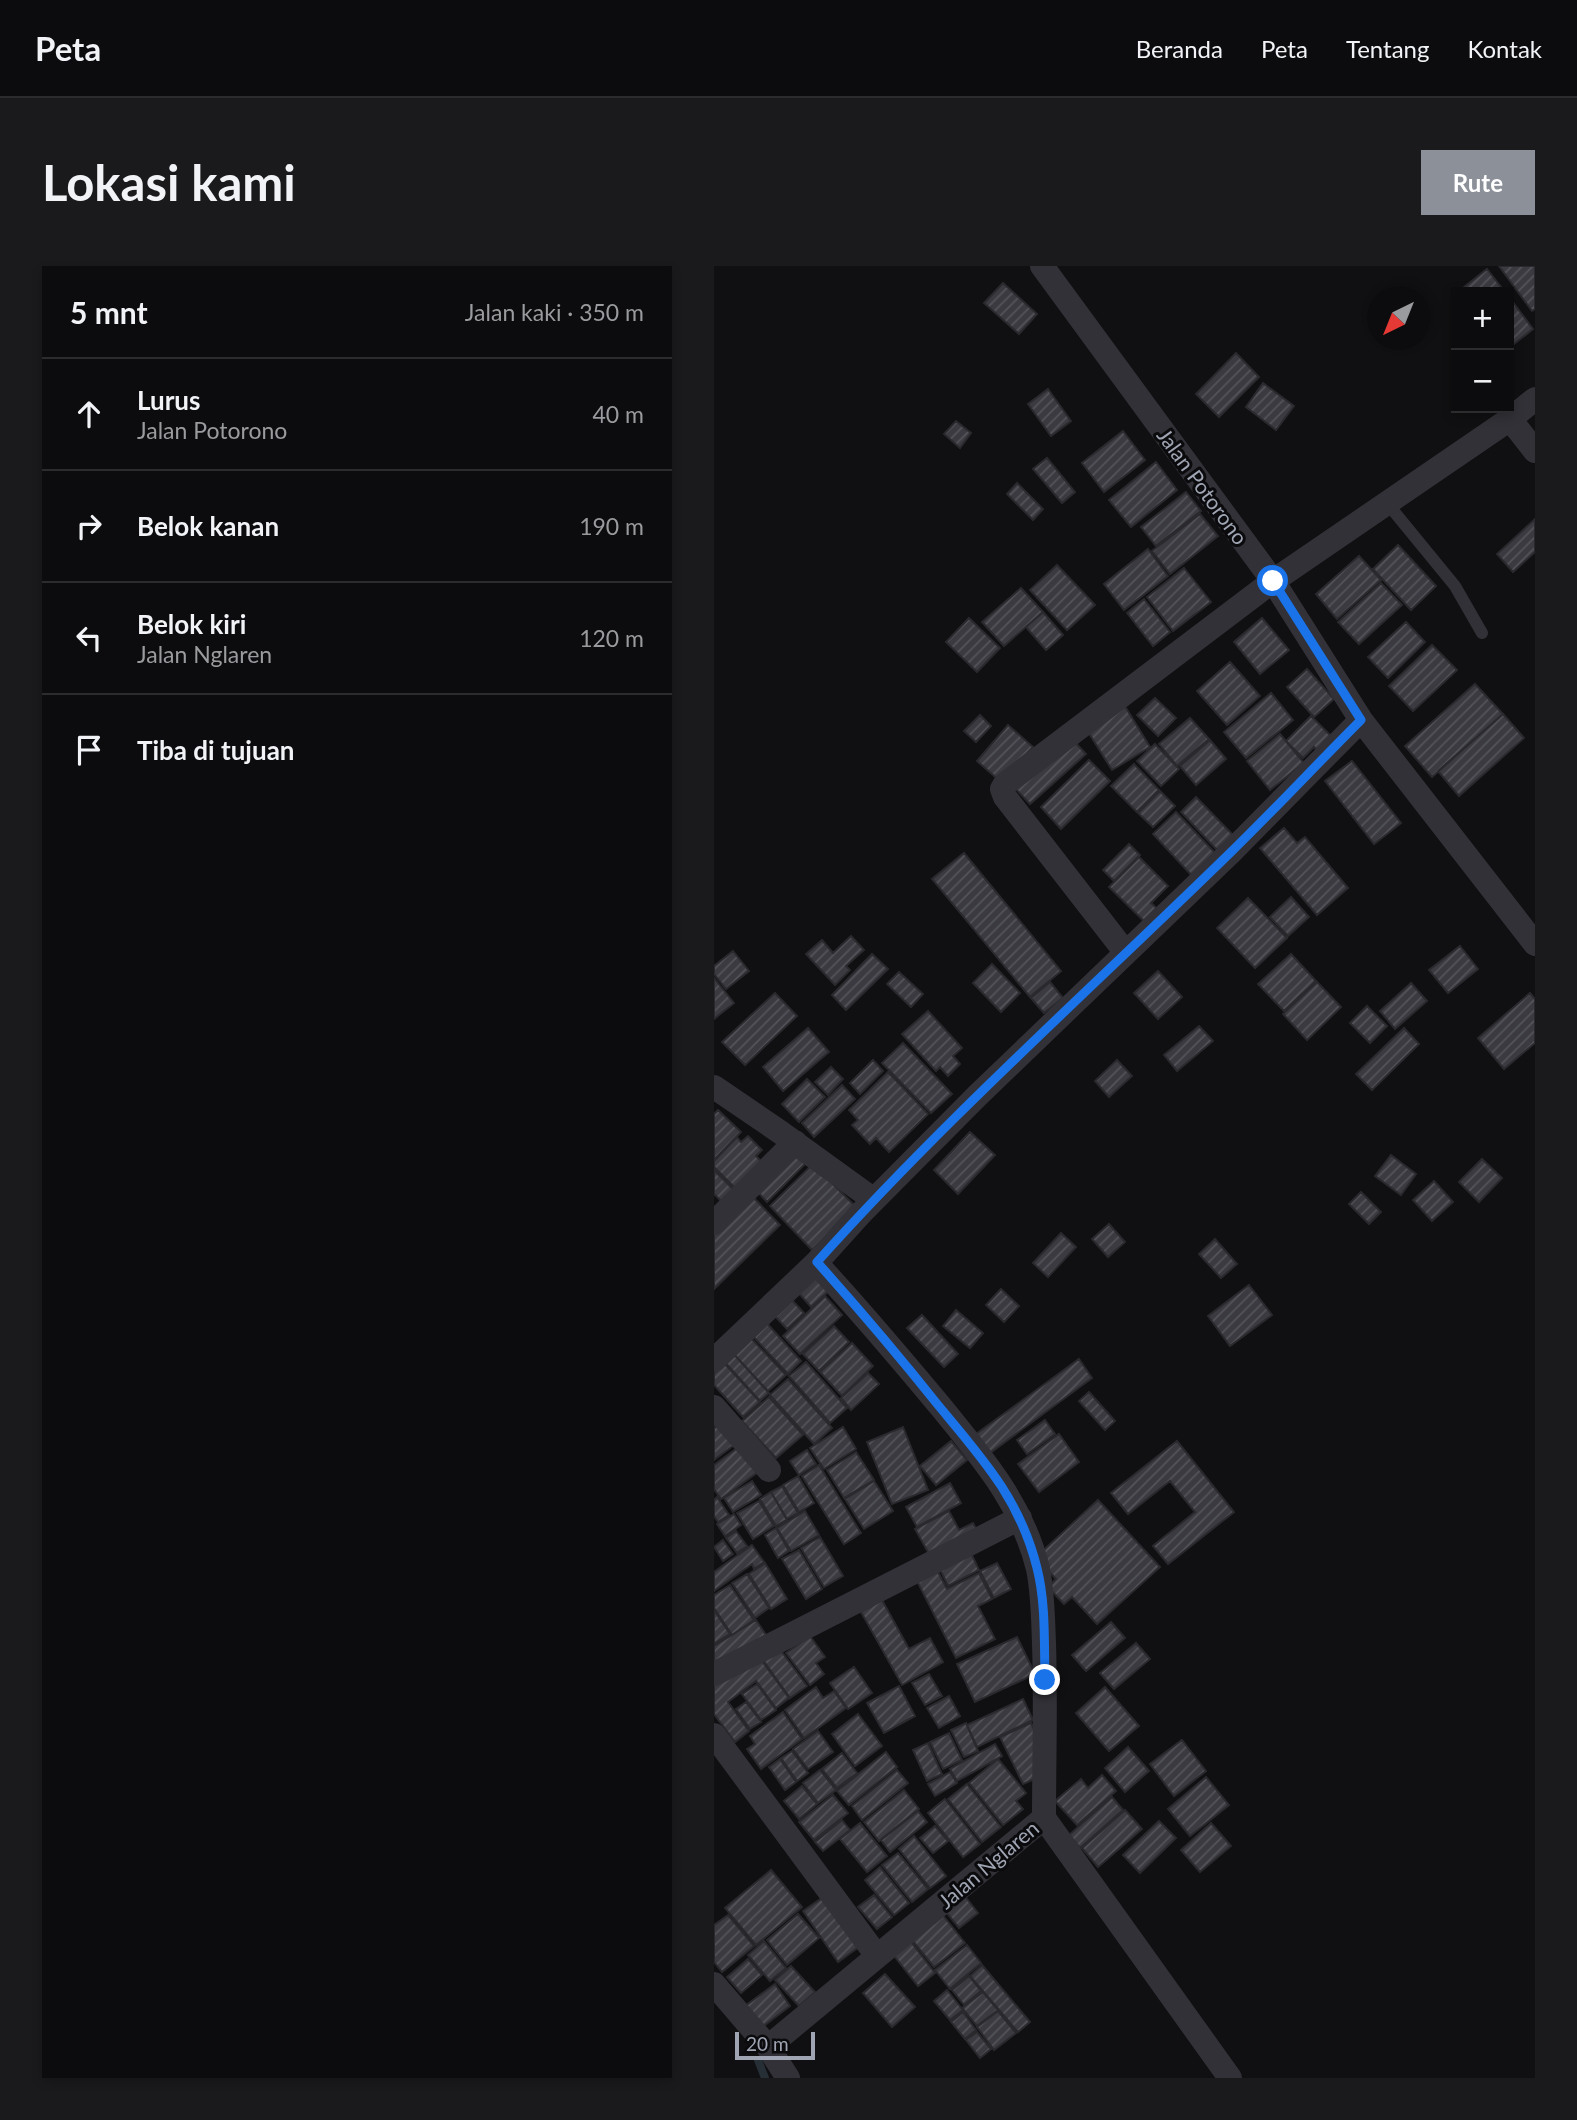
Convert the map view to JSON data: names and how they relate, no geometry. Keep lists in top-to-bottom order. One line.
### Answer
{"streets":{"street":["Jalan Potorono","Jalan Nglaren"]},"scale_bar":"20 m","north":"bottom left","page":{"header":"Peta","nav":["Beranda","Peta","Tentang","Kontak"],"buttons":"Rute","title":"Lokasi kami","heading":["5 mnt","Jalan kaki · 350 m"],"map_buttons":["+","−"],"list":[["Lurus","Jalan Potorono","40 m"],["Belok kanan","190 m"],["Belok kiri","Jalan Nglaren","120 m"],"Tiba di tujuan"],"scale":"20 m"}}
